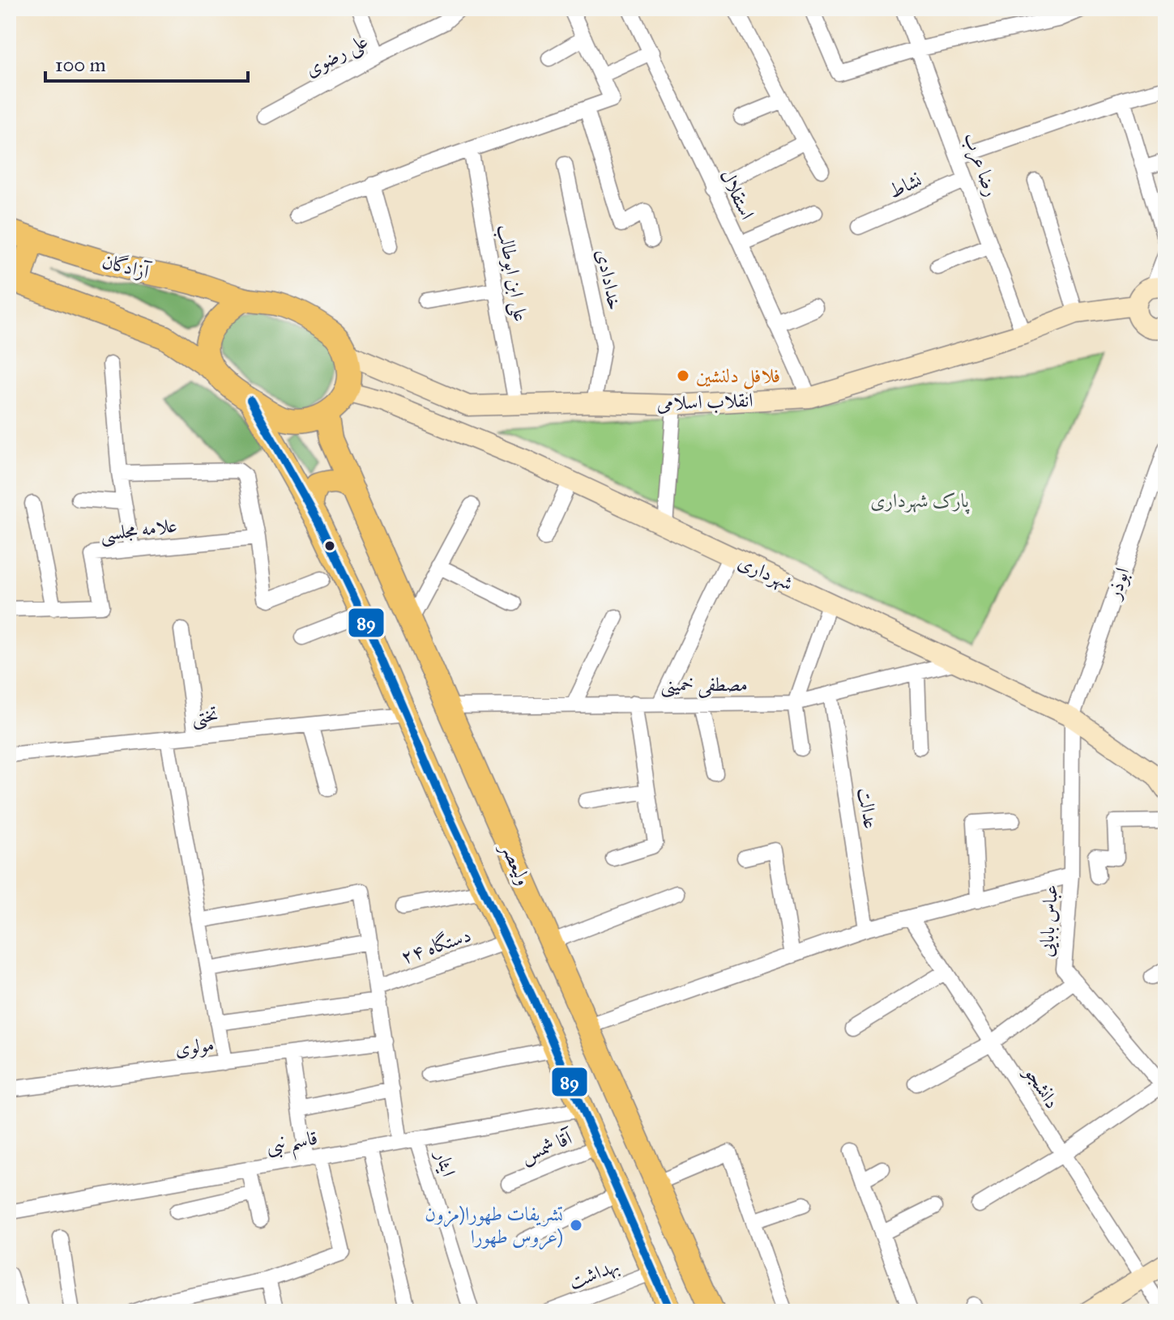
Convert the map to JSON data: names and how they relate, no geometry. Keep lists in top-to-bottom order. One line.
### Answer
{"streets":{"main road":["آزادگان","انقلاب اسلامی","شهرداری","ولیعصر"],"street":["علی رضوی","رضا عرب","نشاط","استقلال","علی ابن ابوطالب","خدادادی","علامه مجلسی","ابوذر","مصطفی خمینی","تختی","عدالت","عباس بابایی","۲۴ دستگاه","مولوی","دانشجو","قاسم نبی","آقا شمس","ایثار","بهداشت"]},"crossings":[["رضا عرب","نشاط"],["رضا عرب","انقلاب اسلامی"],["استقلال","انقلاب اسلامی"],["آزادگان","انقلاب اسلامی"],["آزادگان","شهرداری"],["آزادگان","ولیعصر"],["علی ابن ابوطالب","انقلاب اسلامی"],["خدادادی","انقلاب اسلامی"],["انقلاب اسلامی","شهرداری"],["انقلاب اسلامی","ولیعصر"],["شهرداری","ابوذر"],["شهرداری","مصطفی خمینی"],["شهرداری","ولیعصر"],["شهرداری","عباس بابایی"],["ابوذر","عباس بابایی"],["مصطفی خمینی","عدالت"],["مصطفی خمینی","ولیعصر"],["تختی","ولیعصر"],["ولیعصر","۲۴ دستگاه"],["ولیعصر","قاسم نبی"],["ولیعصر","آقا شمس"],["ولیعصر","بهداشت"],["قاسم نبی","ایثار"]],"parks":["پارک شهرداری"],"places":["فلافل دلنشین","تشریفات طهورا(مزون عروس طهورا)"],"lines":["transit line 89"],"scale_bar":"100 m"}
